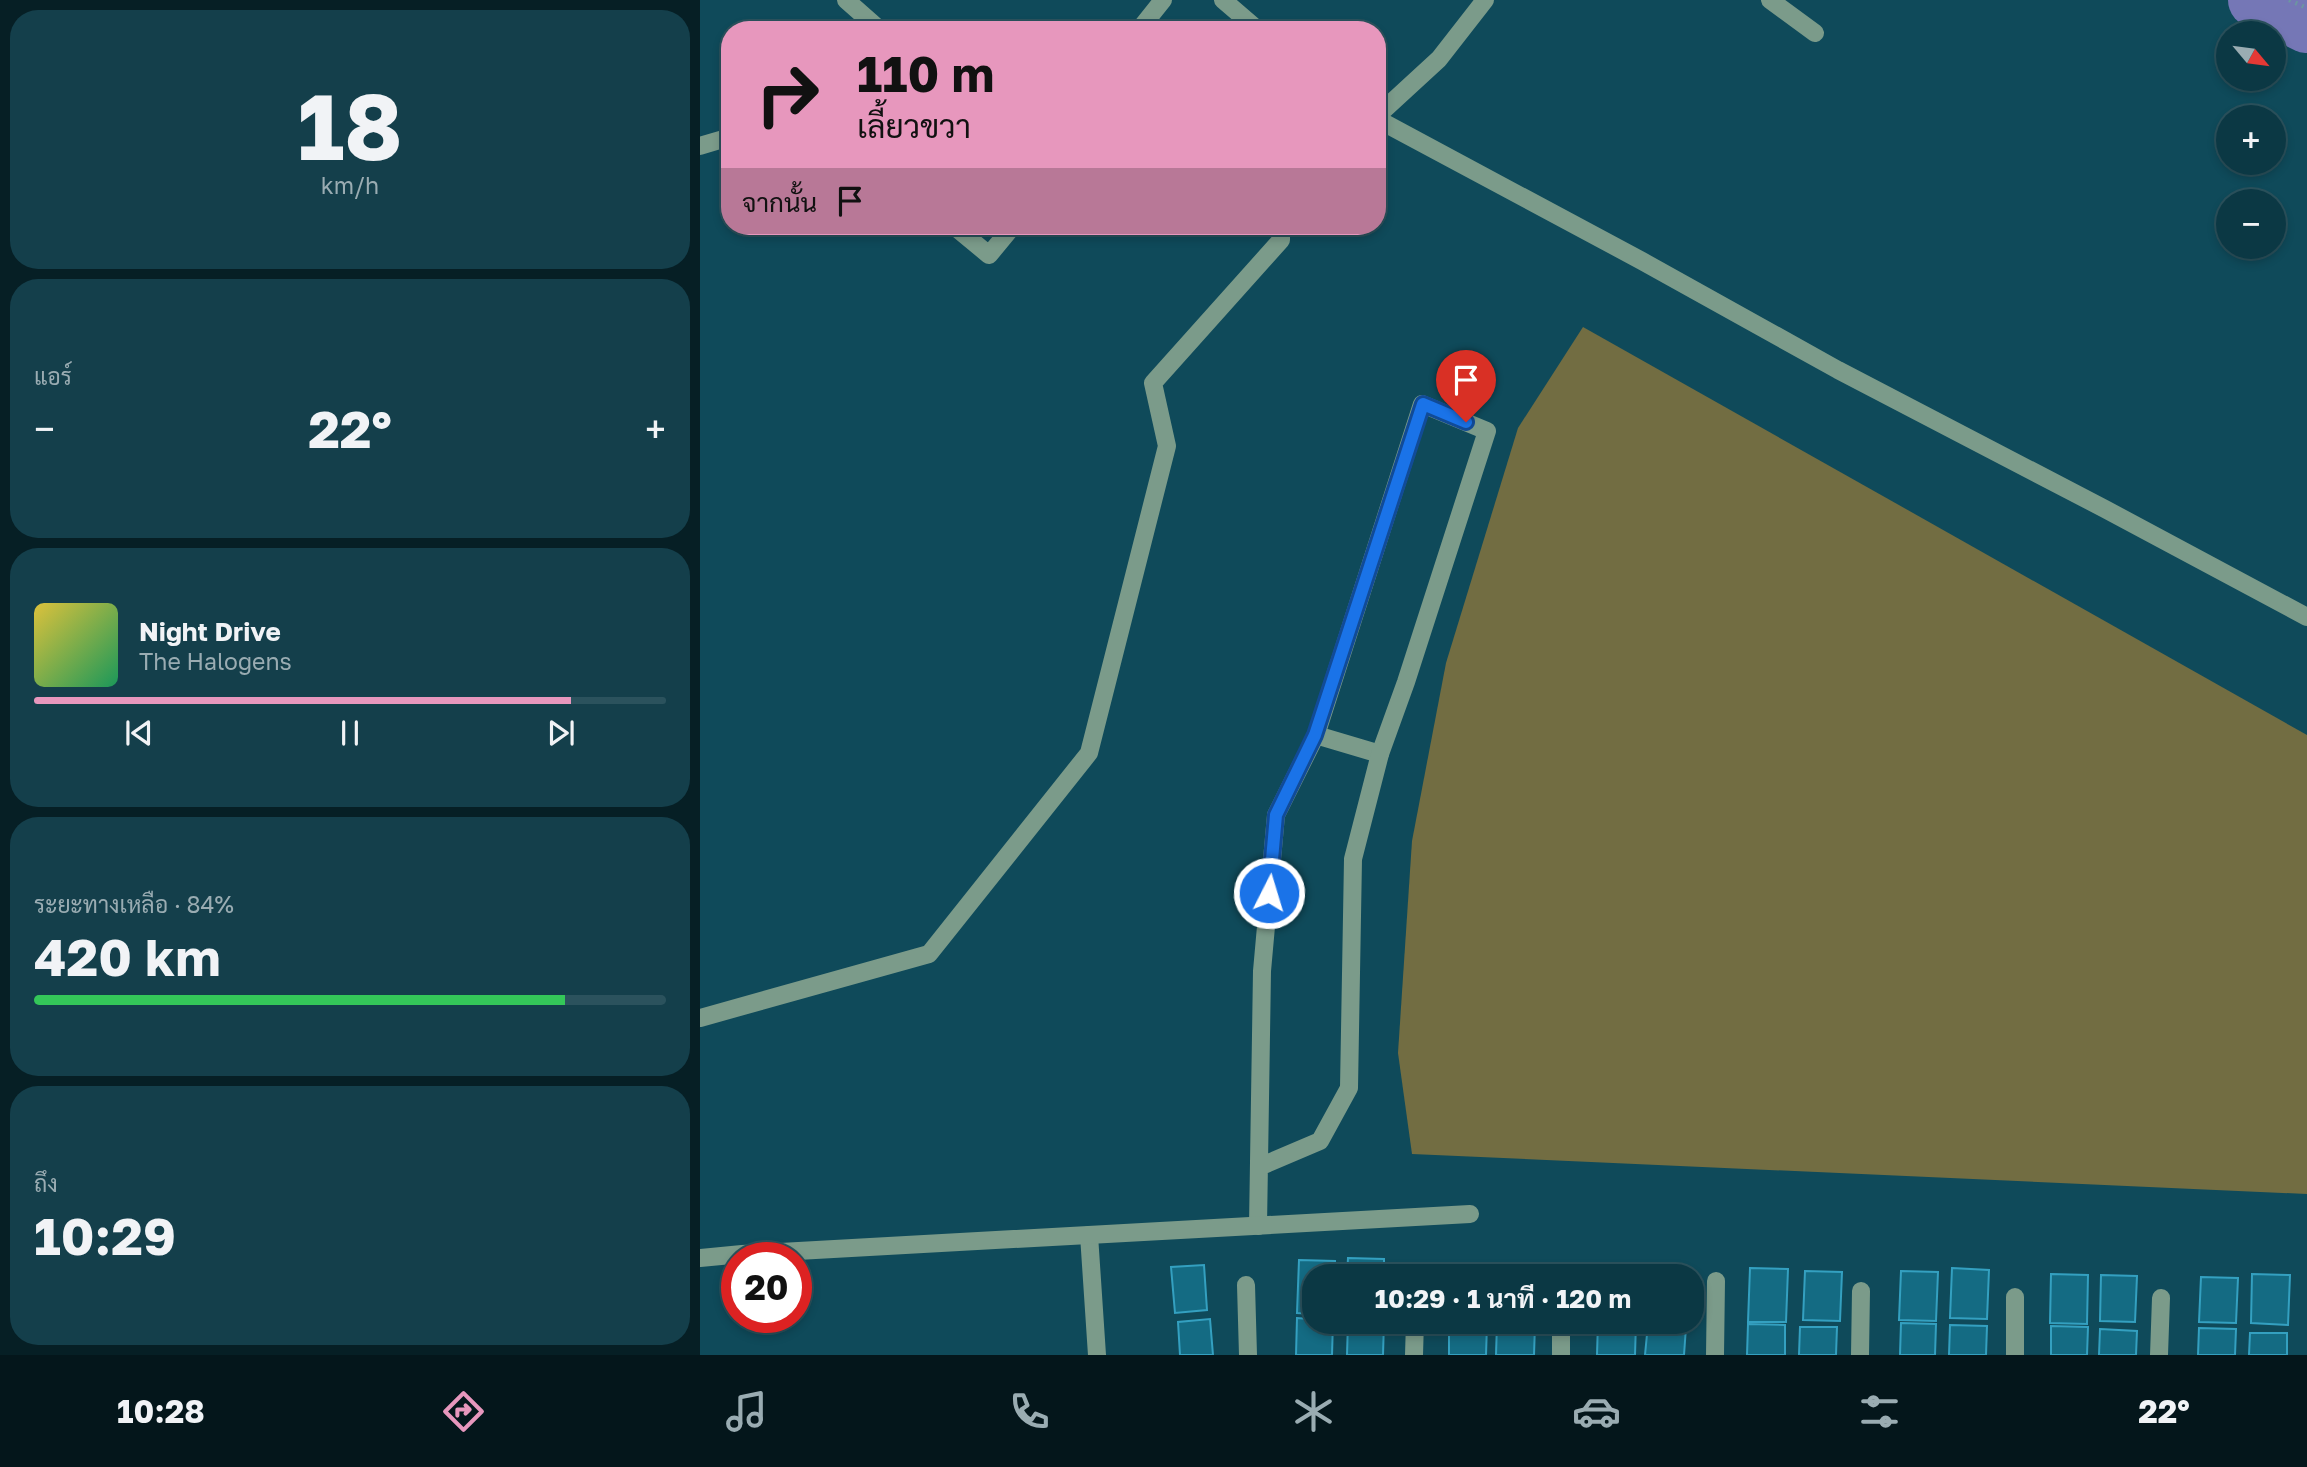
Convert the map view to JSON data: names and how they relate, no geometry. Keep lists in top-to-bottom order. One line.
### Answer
{"north":"bottom right","page":{"tile":[["18","km/h"],"แอร์",["ระยะทางเหลือ · 84%","420 km"],["ถึง","10:29"]],"map_buttons":["+","−"],"turn":["110 m","เลี้ยวขวา"],"then":"จากนั้น","heat":["−","22°","+"],"song":["Night Drive","The Halogens"],"limit":"20","trip":"10:29 · 1 นาที · 120 m","tabs":["10:28","22°"]}}
